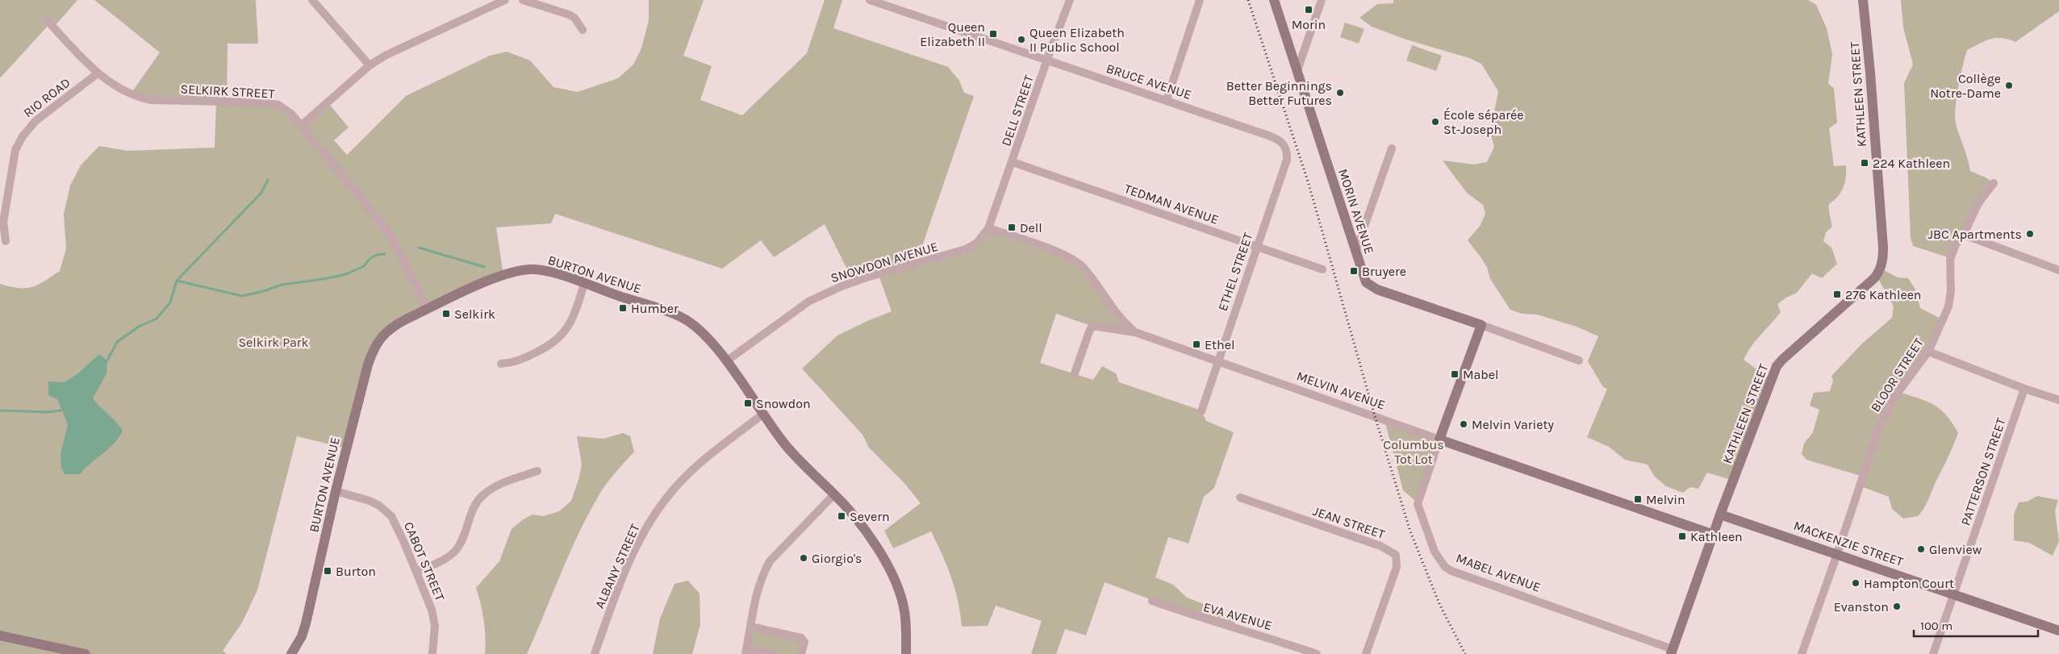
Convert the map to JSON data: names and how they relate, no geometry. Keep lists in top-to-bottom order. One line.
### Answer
{"streets":{"street":["BRUCE AVENUE","SELKIRK STREET","KATHLEEN STREET","RIO ROAD","DELL STREET","TEDMAN AVENUE","MORIN AVENUE","SNOWDON AVENUE","ETHEL STREET","BURTON AVENUE","BLOOR STREET","MELVIN AVENUE","PATTERSON STREET","JEAN STREET","MACKENZIE STREET","CABOT STREET","ALBANY STREET","MABEL AVENUE","EVA AVENUE"]},"crossings":[["BRUCE AVENUE","DELL STREET"],["BRUCE AVENUE","ETHEL STREET"],["SELKIRK STREET","RIO ROAD"],["SELKIRK STREET","BURTON AVENUE"],["KATHLEEN STREET","MELVIN AVENUE"],["KATHLEEN STREET","MACKENZIE STREET"],["KATHLEEN STREET","MABEL AVENUE"],["DELL STREET","TEDMAN AVENUE"],["DELL STREET","SNOWDON AVENUE"],["DELL STREET","MELVIN AVENUE"],["TEDMAN AVENUE","ETHEL STREET"],["MORIN AVENUE","MABEL AVENUE"],["SNOWDON AVENUE","BURTON AVENUE"],["SNOWDON AVENUE","MELVIN AVENUE"],["ETHEL STREET","MELVIN AVENUE"],["BURTON AVENUE","CABOT STREET"],["BURTON AVENUE","ALBANY STREET"],["BLOOR STREET","MACKENZIE STREET"],["MELVIN AVENUE","MABEL AVENUE"],["PATTERSON STREET","MACKENZIE STREET"]],"parks":["Selkirk Park","Columbus Tot Lot"],"places":{"transit":["Morin","Queen Elizabeth II","224 Kathleen","Dell","Bruyere","276 Kathleen","Humber","Selkirk","Ethel","Mabel","Snowdon","Melvin","Severn","Kathleen","Burton"],"other":["Queen Elizabeth II Public School","Collège Notre-Dame","Better Beginnings Better Futures","École séparée St-Joseph","JBC Apartments","Melvin Variety","Glenview","Giorgio's","Hampton Court","Evanston"]},"scale_bar":"100 m"}
